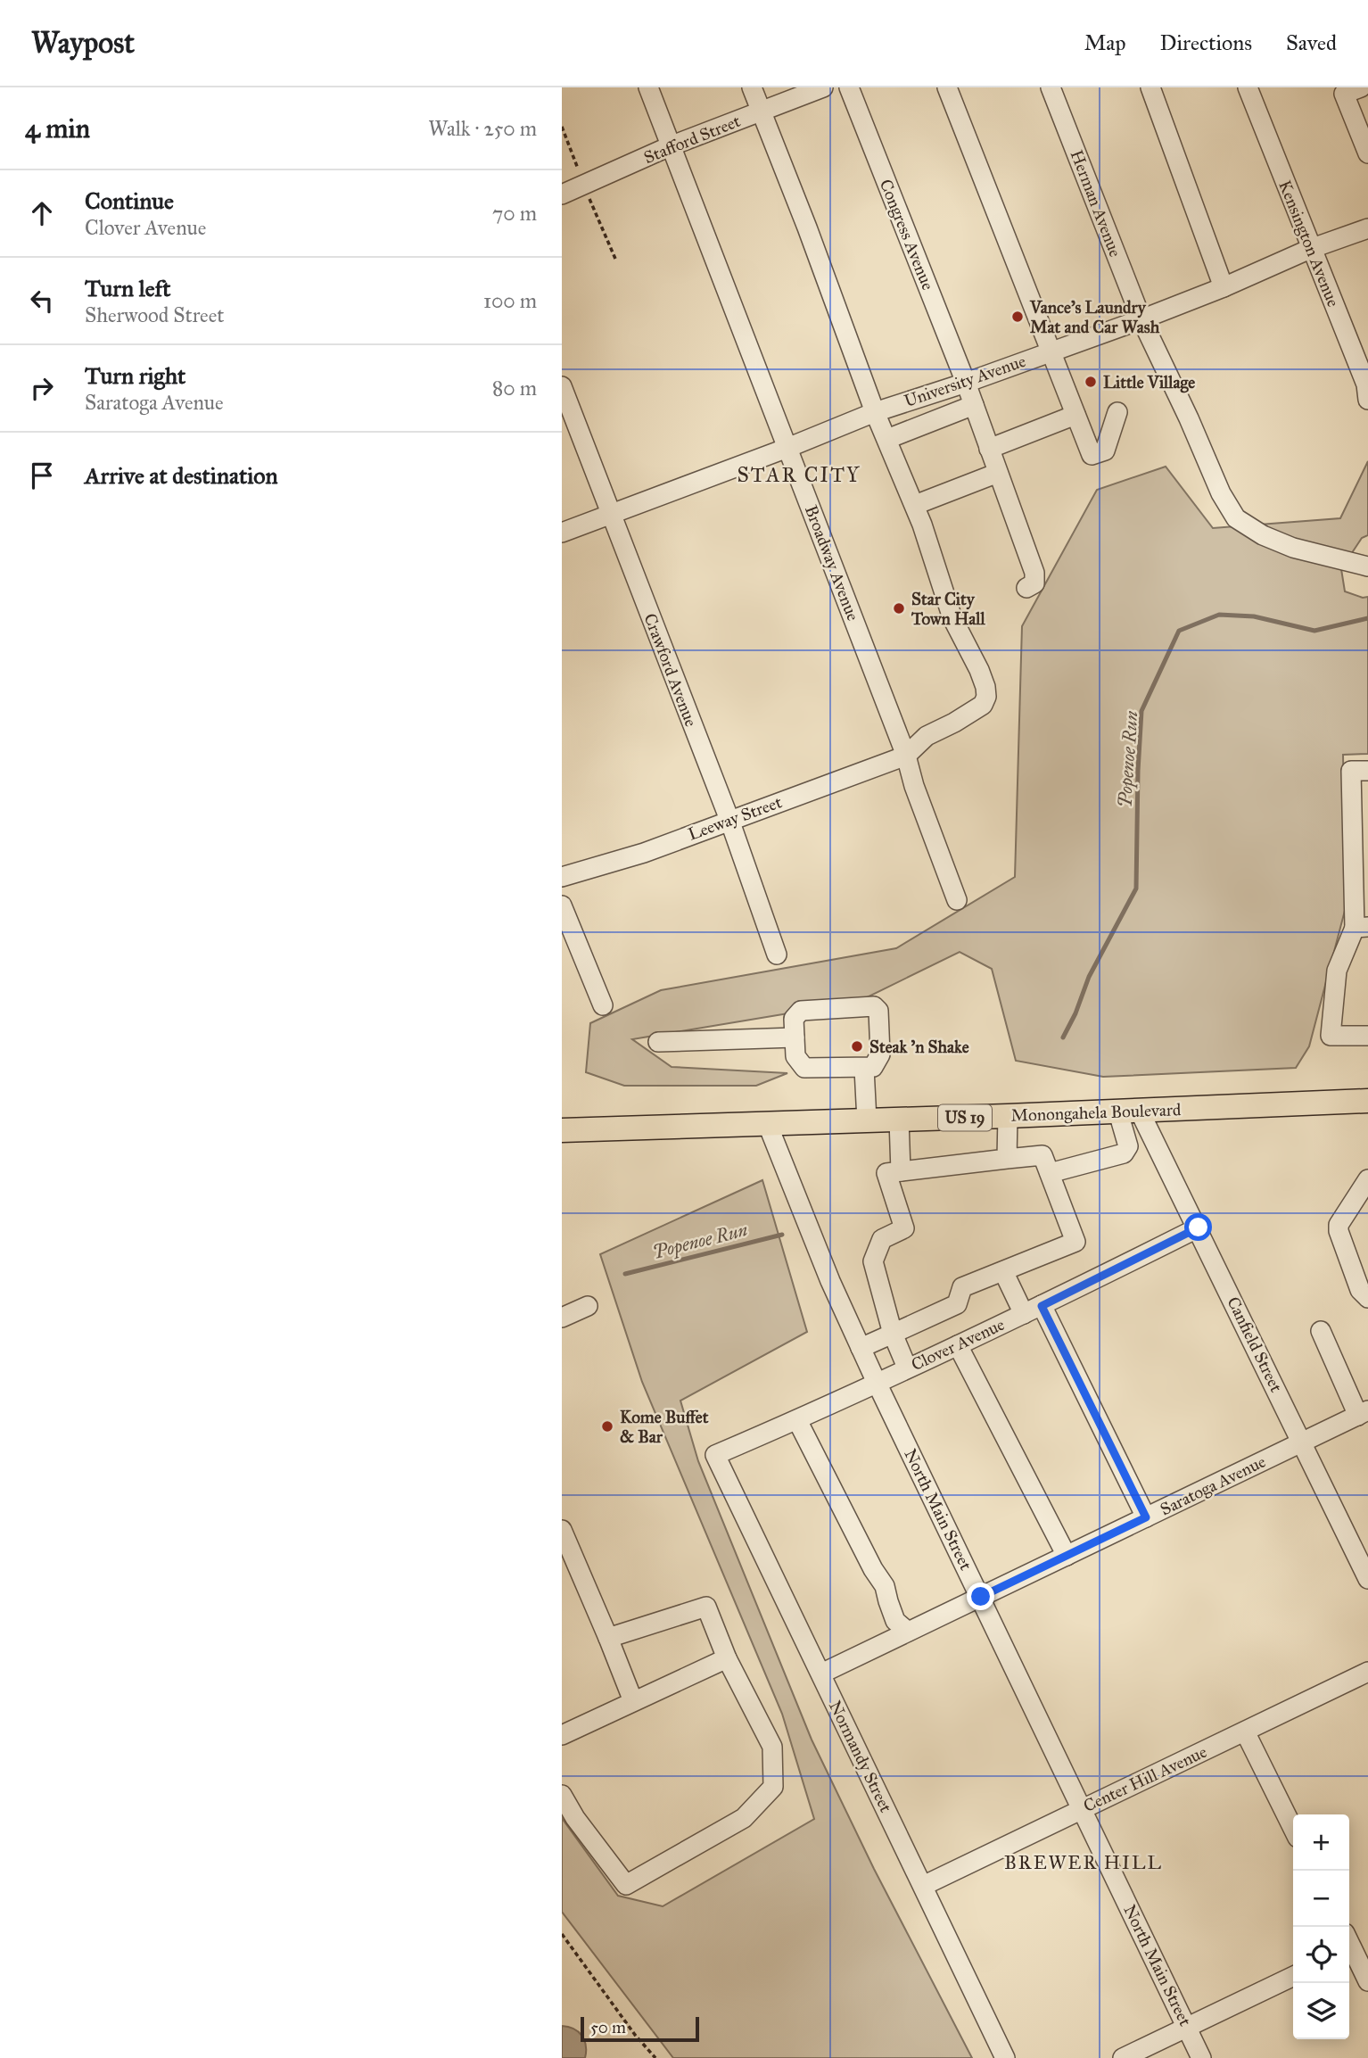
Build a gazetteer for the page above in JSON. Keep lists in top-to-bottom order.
{
  "streets": {
    "main road": ["Monongahela Boulevard", "US 19"],
    "street": [
      "Stafford Street",
      "Herman Avenue",
      "Congress Avenue",
      "Kensington Avenue",
      "University Avenue",
      "Broadway Avenue",
      "Crawford Avenue",
      "Leeway Street",
      "Clover Avenue",
      "Canfield Street",
      "Saratoga Avenue",
      "North Main Street",
      "Normandy Street",
      "Center Hill Avenue"
    ]
  },
  "crossings": [
    ["Stafford Street", "Broadway Avenue"],
    ["Herman Avenue", "University Avenue"],
    ["Congress Avenue", "University Avenue"],
    ["Kensington Avenue", "University Avenue"],
    ["University Avenue", "Broadway Avenue"],
    ["University Avenue", "Crawford Avenue"],
    ["Broadway Avenue", "Leeway Street"],
    ["Crawford Avenue", "Leeway Street"],
    ["Monongahela Boulevard", "Canfield Street"],
    ["Monongahela Boulevard", "North Main Street"],
    ["Clover Avenue", "Canfield Street"],
    ["Clover Avenue", "North Main Street"],
    ["Clover Avenue", "Normandy Street"],
    ["Canfield Street", "Saratoga Avenue"],
    ["Saratoga Avenue", "North Main Street"],
    ["Saratoga Avenue", "Normandy Street"],
    ["North Main Street", "Center Hill Avenue"],
    ["Normandy Street", "Center Hill Avenue"]
  ],
  "districts": ["STAR CITY", "BREWER HILL"],
  "water": ["Popenoe Run"],
  "places": [
    "Vance's Laundry Mat and Car Wash",
    "Little Village",
    "Star City Town Hall",
    "Steak 'n Shake",
    "Kome Buffet & Bar"
  ],
  "scale_bar": "50 m",
  "page": {
    "header": "Waypost",
    "nav": ["Map", "Directions", "Saved"],
    "heading": ["4 min", "Walk · 250 m"],
    "list": [
      ["Continue", "Clover Avenue", "70 m"],
      ["Turn left", "Sherwood Street", "100 m"],
      ["Turn right", "Saratoga Avenue", "80 m"],
      "Arrive at destination"
    ],
    "map_buttons": ["+", "−"],
    "scale": "50 m"
  }
}
